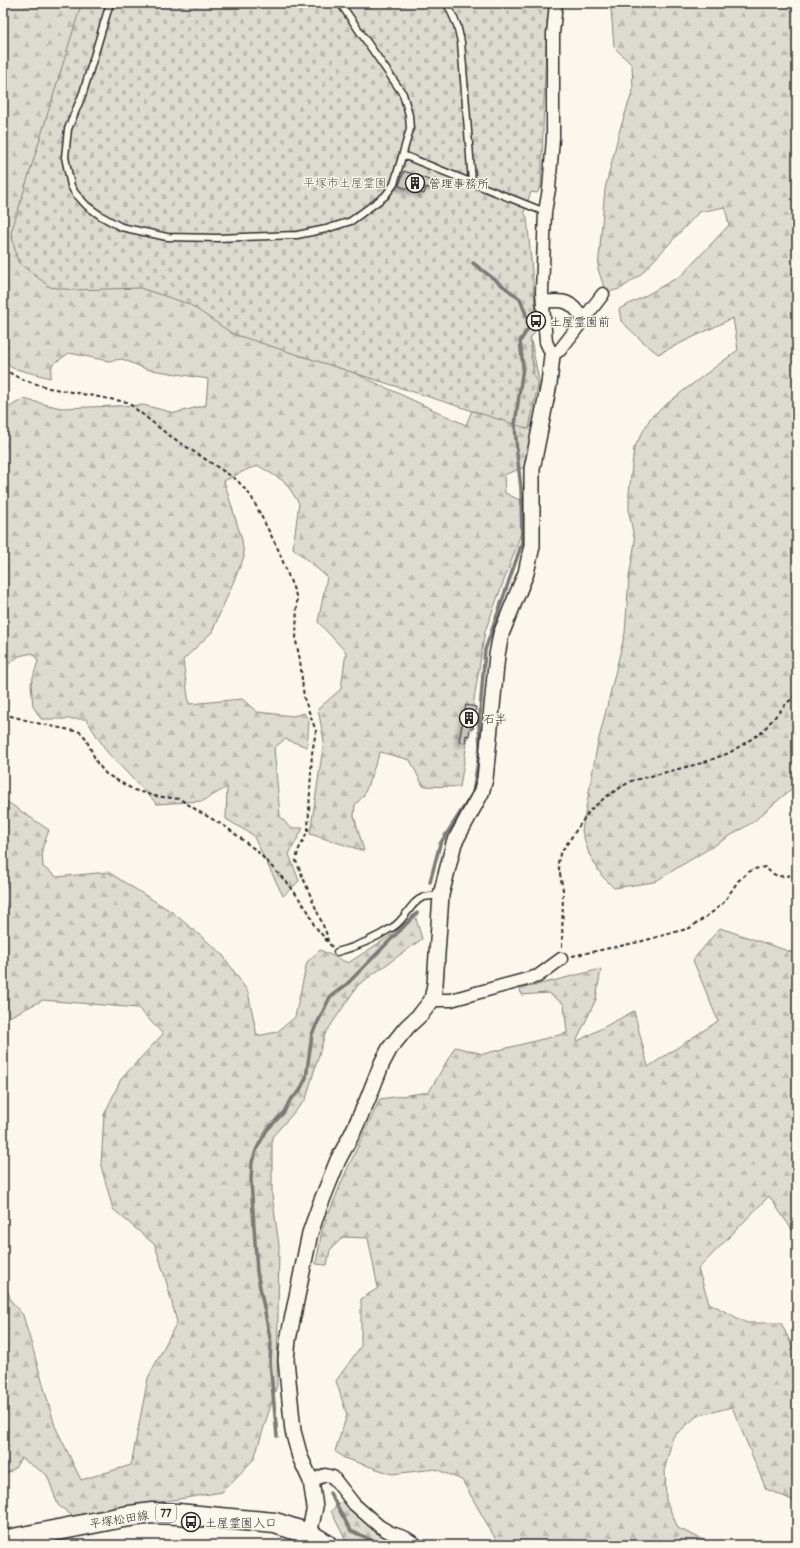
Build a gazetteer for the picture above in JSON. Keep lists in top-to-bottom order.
{
  "streets": {
    "main road": ["77", "平塚松田線"]
  },
  "parks": ["平塚市土屋霊園"],
  "places": {
    "building": ["管理事務所", "石半"],
    "bus stop": ["土屋霊園前", "土屋霊園入口"]
  }
}
